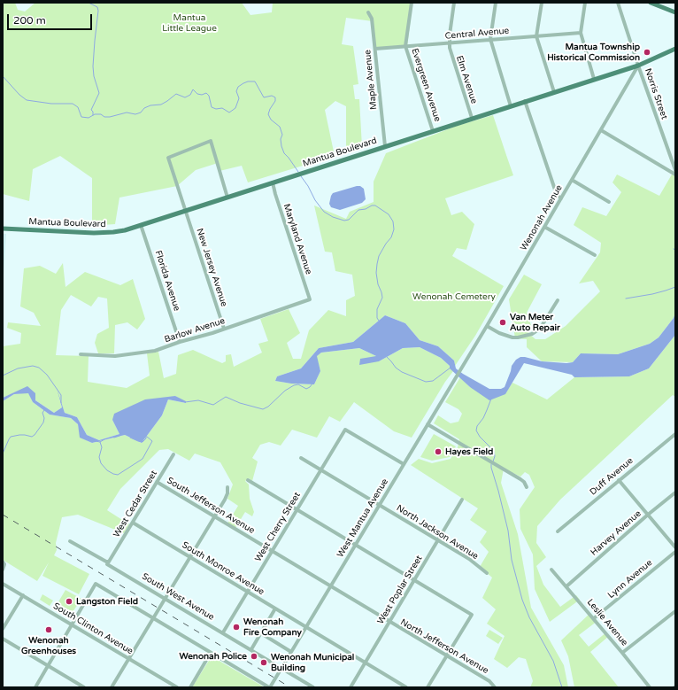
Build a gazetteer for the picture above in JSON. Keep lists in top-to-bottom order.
{
  "streets": {
    "main road": ["Mantua Boulevard"],
    "street": [
      "Central Avenue",
      "Maple Avenue",
      "Elm Avenue",
      "Evergreen Avenue",
      "Norris Street",
      "Wenonah Avenue",
      "Maryland Avenue",
      "New Jersey Avenue",
      "Florida Avenue",
      "Barlow Avenue",
      "Duff Avenue",
      "West Cedar Street",
      "South Jefferson Avenue",
      "West Mantua Avenue",
      "West Cherry Street",
      "North Jackson Avenue",
      "Harvey Avenue",
      "South Monroe Avenue",
      "Lynn Avenue",
      "West Poplar Street",
      "South West Avenue",
      "Leslie Avenue",
      "South Clinton Avenue",
      "North Jefferson Avenue"
    ]
  },
  "crossings": [
    ["Central Avenue", "Maple Avenue"],
    ["Central Avenue", "Elm Avenue"],
    ["Central Avenue", "Evergreen Avenue"],
    ["Maple Avenue", "Mantua Boulevard"],
    ["Elm Avenue", "Mantua Boulevard"],
    ["Evergreen Avenue", "Mantua Boulevard"],
    ["Norris Street", "Mantua Boulevard"],
    ["Norris Street", "Wenonah Avenue"],
    ["Mantua Boulevard", "Wenonah Avenue"],
    ["Mantua Boulevard", "Maryland Avenue"],
    ["Mantua Boulevard", "New Jersey Avenue"],
    ["Mantua Boulevard", "Florida Avenue"],
    ["Wenonah Avenue", "West Mantua Avenue"],
    ["Maryland Avenue", "Barlow Avenue"],
    ["New Jersey Avenue", "Barlow Avenue"],
    ["Florida Avenue", "Barlow Avenue"],
    ["West Cedar Street", "South Jefferson Avenue"],
    ["West Cedar Street", "South Monroe Avenue"],
    ["West Cedar Street", "South West Avenue"],
    ["South Jefferson Avenue", "West Mantua Avenue"],
    ["South Jefferson Avenue", "West Cherry Street"],
    ["South Jefferson Avenue", "North Jefferson Avenue"],
    ["West Mantua Avenue", "West Cherry Street"],
    ["West Mantua Avenue", "North Jackson Avenue"],
    ["West Mantua Avenue", "South Monroe Avenue"],
    ["West Mantua Avenue", "South West Avenue"],
    ["West Mantua Avenue", "North Jefferson Avenue"],
    ["West Cherry Street", "North Jackson Avenue"],
    ["West Cherry Street", "South Monroe Avenue"],
    ["West Cherry Street", "South West Avenue"],
    ["North Jackson Avenue", "West Poplar Street"],
    ["Harvey Avenue", "Leslie Avenue"],
    ["South Monroe Avenue", "West Poplar Street"],
    ["Lynn Avenue", "Leslie Avenue"],
    ["West Poplar Street", "North Jefferson Avenue"]
  ],
  "parks": ["Mantua Little League", "Wenonah Cemetery"],
  "places": [
    "Mantua Township Historical Commission",
    "Van Meter Auto Repair",
    "Hayes Field",
    "Langston Field",
    "Wenonah Fire Company",
    "Wenonah Greenhouses",
    "Wenonah Police",
    "Wenonah Municipal Building"
  ],
  "scale_bar": "200 m"
}
